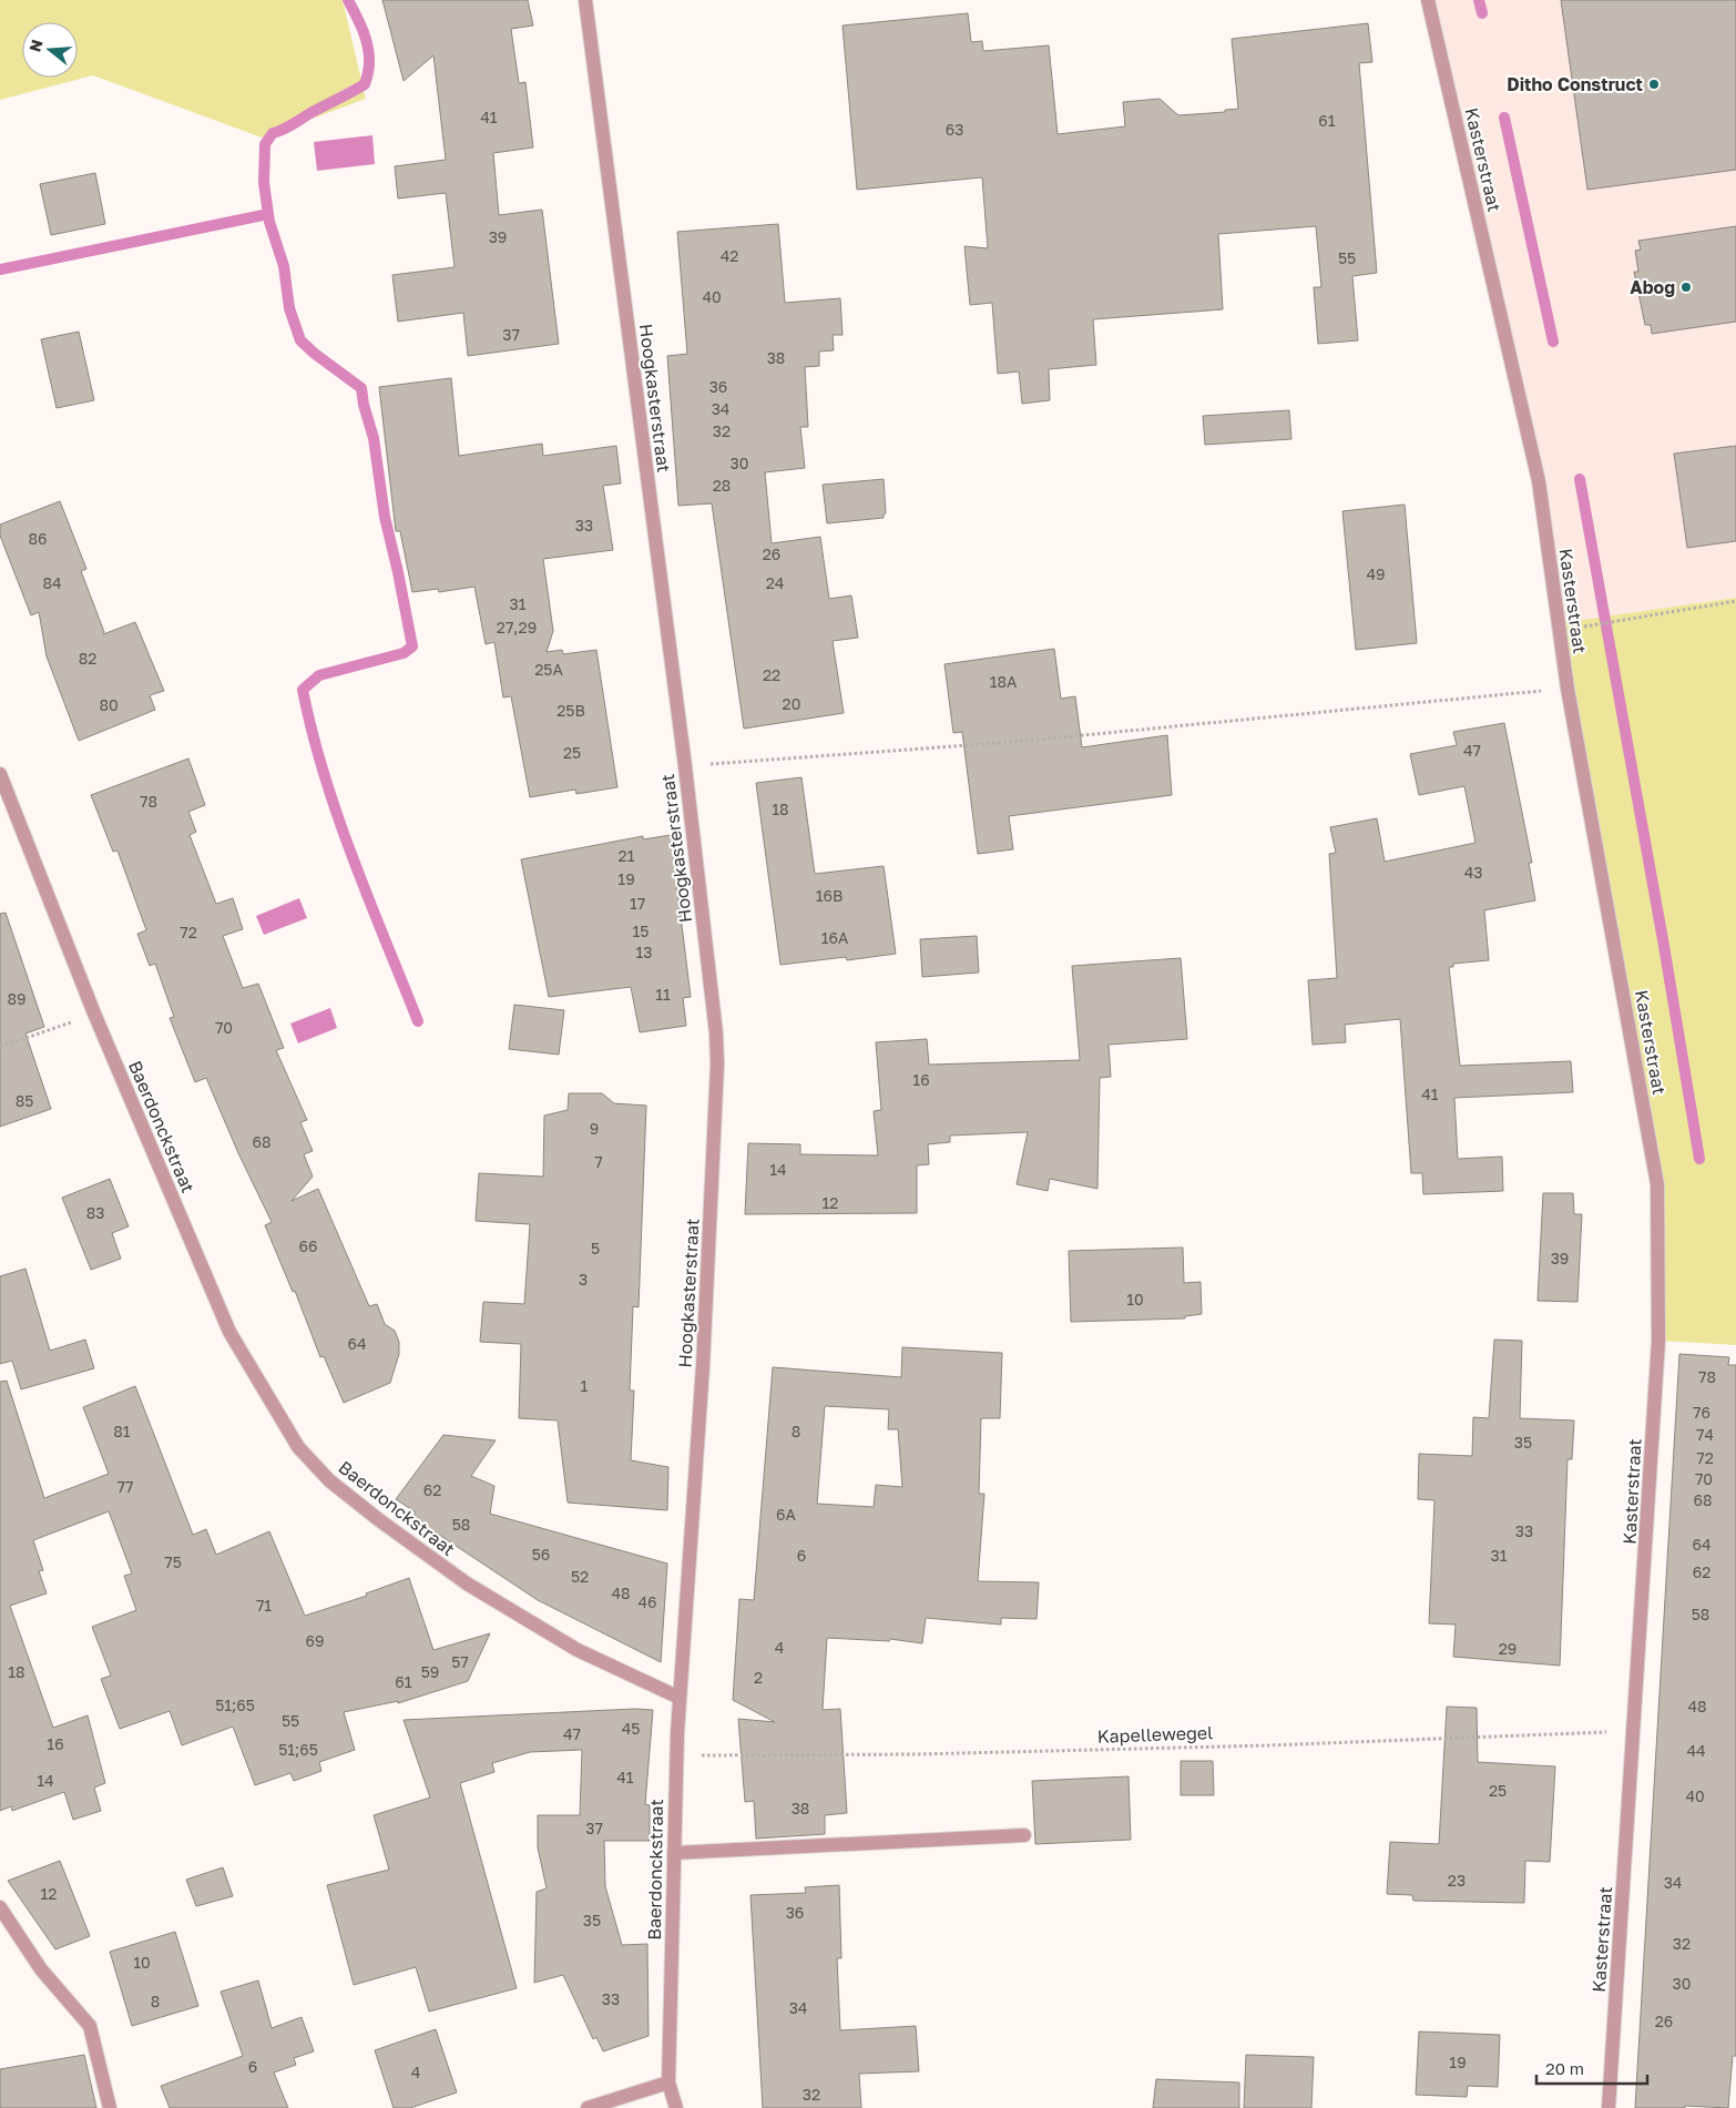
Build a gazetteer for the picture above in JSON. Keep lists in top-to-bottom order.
{
  "streets": {
    "street": ["Kasterstraat", "Hoogkasterstraat", "Baerdonckstraat"],
    "path": ["Kapellewegel"]
  },
  "crossings": [
    ["Kasterstraat", "Kapellewegel"],
    ["Hoogkasterstraat", "Baerdonckstraat"],
    ["Baerdonckstraat", "Kapellewegel"]
  ],
  "places": ["Ditho Construct", "Abog"],
  "house_numbers": [
    "41",
    "61",
    "63",
    "39",
    "42",
    "55",
    "40",
    "37",
    "38",
    "36",
    "34",
    "32",
    "30",
    "28",
    "33",
    "86",
    "26",
    "49",
    "84",
    "24",
    "31",
    "27,29",
    "82",
    "25A",
    "22",
    "18A",
    "20",
    "80",
    "25B",
    "47",
    "25",
    "78",
    "18",
    "21",
    "43",
    "19",
    "16B",
    "17",
    "15",
    "72",
    "16A",
    "13",
    "11",
    "89",
    "70",
    "16",
    "41",
    "85",
    "9",
    "68",
    "7",
    "14",
    "12",
    "83",
    "66",
    "5",
    "39",
    "3",
    "10",
    "64",
    "78",
    "1",
    "76",
    "81",
    "8",
    "74",
    "35",
    "72",
    "70",
    "77",
    "62",
    "68",
    "6A",
    "58",
    "33",
    "64",
    "56",
    "6",
    "31",
    "75",
    "62",
    "52",
    "48",
    "46",
    "71",
    "58",
    "69",
    "4",
    "29",
    "57",
    "18",
    "59",
    "2",
    "61",
    "51;65",
    "48",
    "55",
    "45",
    "47",
    "16",
    "51;65",
    "44",
    "41",
    "14",
    "25",
    "40",
    "38",
    "37",
    "23",
    "34",
    "12",
    "36",
    "35",
    "32",
    "10",
    "30",
    "33",
    "8",
    "34",
    "26",
    "19",
    "6",
    "4",
    "32"
  ],
  "scale_bar": "20 m",
  "north": "left"
}
